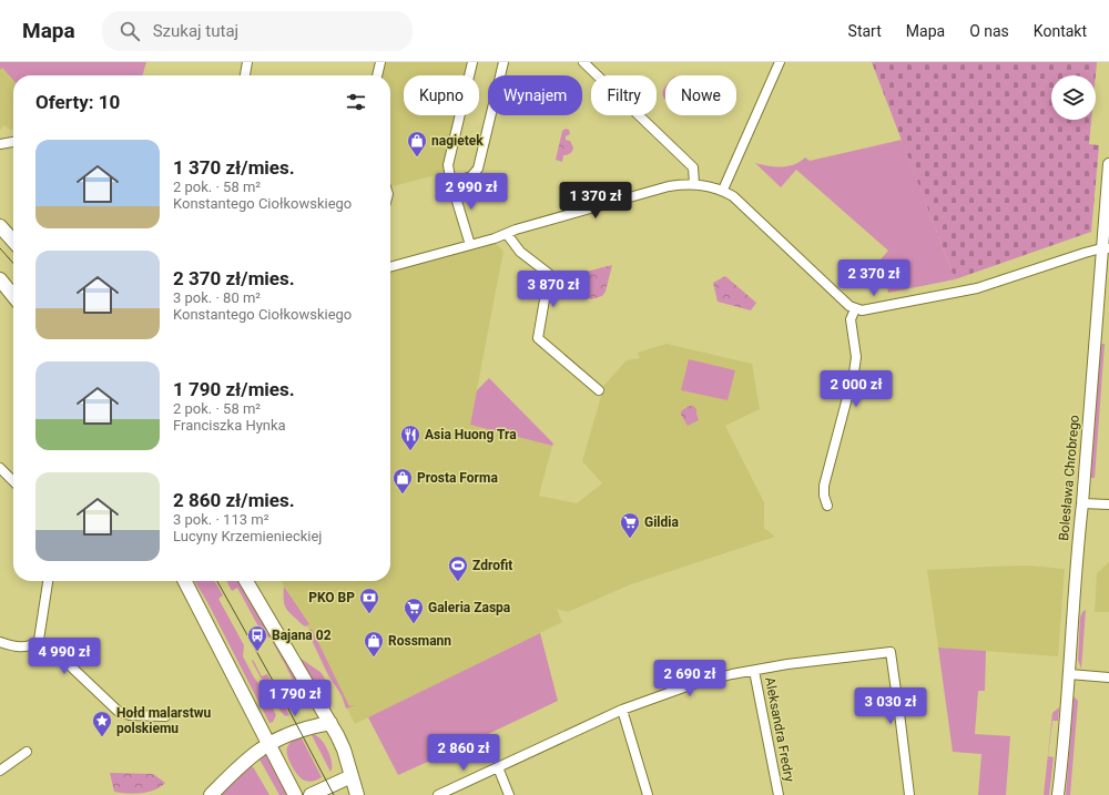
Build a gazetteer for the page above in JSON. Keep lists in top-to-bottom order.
{
  "streets": {
    "street": ["Bolesława Chrobrego", "Aleksandra Fredry"]
  },
  "places": {
    "shop": ["nagietek", "Prosta Forma", "Rossmann"],
    "restaurant": ["Asia Huong Tra"],
    "supermarket": ["Gildia", "Galeria Zaspa"],
    "sports": ["Zdrofit"],
    "bank": ["PKO BP"],
    "bus stop": ["Bajana 02"],
    "place": ["Hołd malarstwu polskiemu"]
  },
  "page": {
    "header": "Mapa",
    "search": "Szukaj tutaj",
    "nav": [
      "Start",
      "Mapa",
      "O nas",
      "Kontakt"
    ],
    "chip": [
      "Kupno",
      "Wynajem",
      "Filtry",
      "Nowe"
    ],
    "heading": "Oferty: 10",
    "list": [
      {
        "name": "1 370 zł/mies.",
        "note": "2 pok. · 58 m² · Konstantego Ciołkowskiego"
      },
      {
        "name": "2 370 zł/mies.",
        "note": "3 pok. · 80 m² · Konstantego Ciołkowskiego"
      },
      {
        "name": "1 790 zł/mies.",
        "note": "2 pok. · 58 m² · Franciszka Hynka"
      },
      {
        "name": "2 860 zł/mies.",
        "note": "3 pok. · 113 m² · Lucyny Krzemienieckiej"
      }
    ],
    "price": [
      "2 990 zł",
      "1 370 zł",
      "2 370 zł",
      "3 870 zł",
      "2 000 zł",
      "4 990 zł",
      "2 690 zł",
      "1 790 zł",
      "3 030 zł",
      "2 860 zł"
    ]
  }
}
